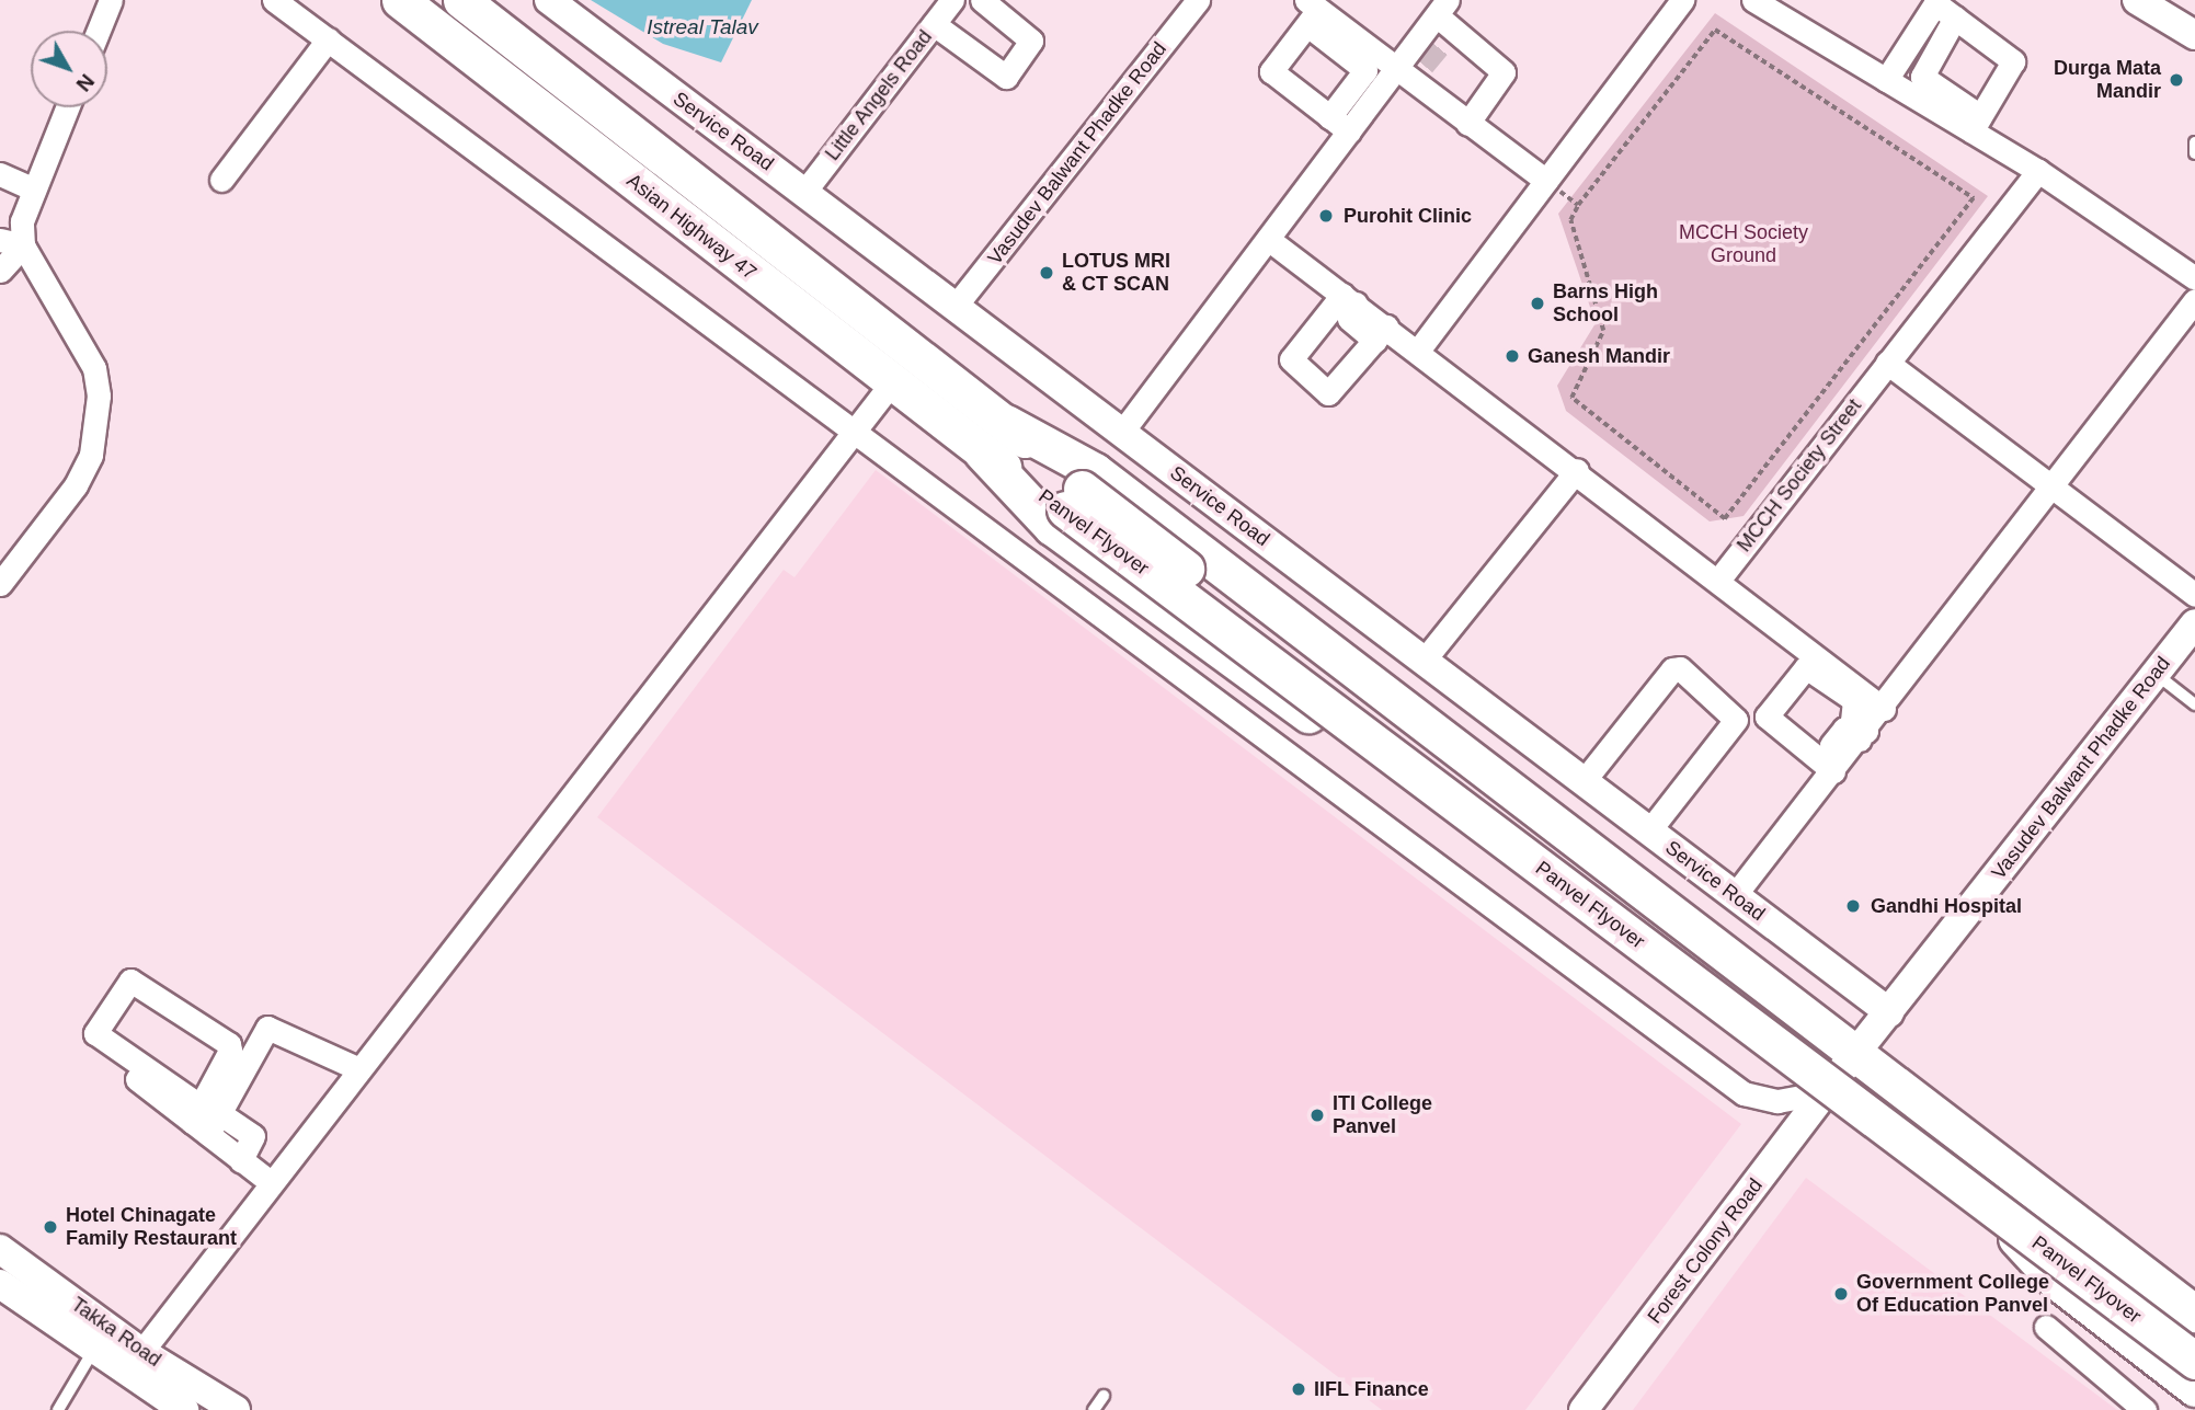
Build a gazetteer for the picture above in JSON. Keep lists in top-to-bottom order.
{
  "streets": {
    "highway": ["Asian Highway 47", "Panvel Flyover"],
    "street": [
      "Little Angels Road",
      "Service Road",
      "Vasudev Balwant Phadke Road",
      "MCCH Society Street",
      "Forest Colony Road",
      "Takka Road"
    ]
  },
  "crossings": [
    ["Little Angels Road", "Service Road"],
    ["Service Road", "Vasudev Balwant Phadke Road"],
    ["Vasudev Balwant Phadke Road", "Forest Colony Road"],
    ["Asian Highway 47", "Panvel Flyover"]
  ],
  "water": ["Istreal Talav"],
  "parks": ["MCCH Society Ground"],
  "places": [
    "Durga Mata Mandir",
    "Purohit Clinic",
    "LOTUS MRI & CT SCAN",
    "Barns High School",
    "Ganesh Mandir",
    "Gandhi Hospital",
    "ITI College Panvel",
    "Hotel Chinagate Family Restaurant",
    "Government College Of Education Panvel",
    "IIFL Finance"
  ],
  "north": "bottom right"
}
